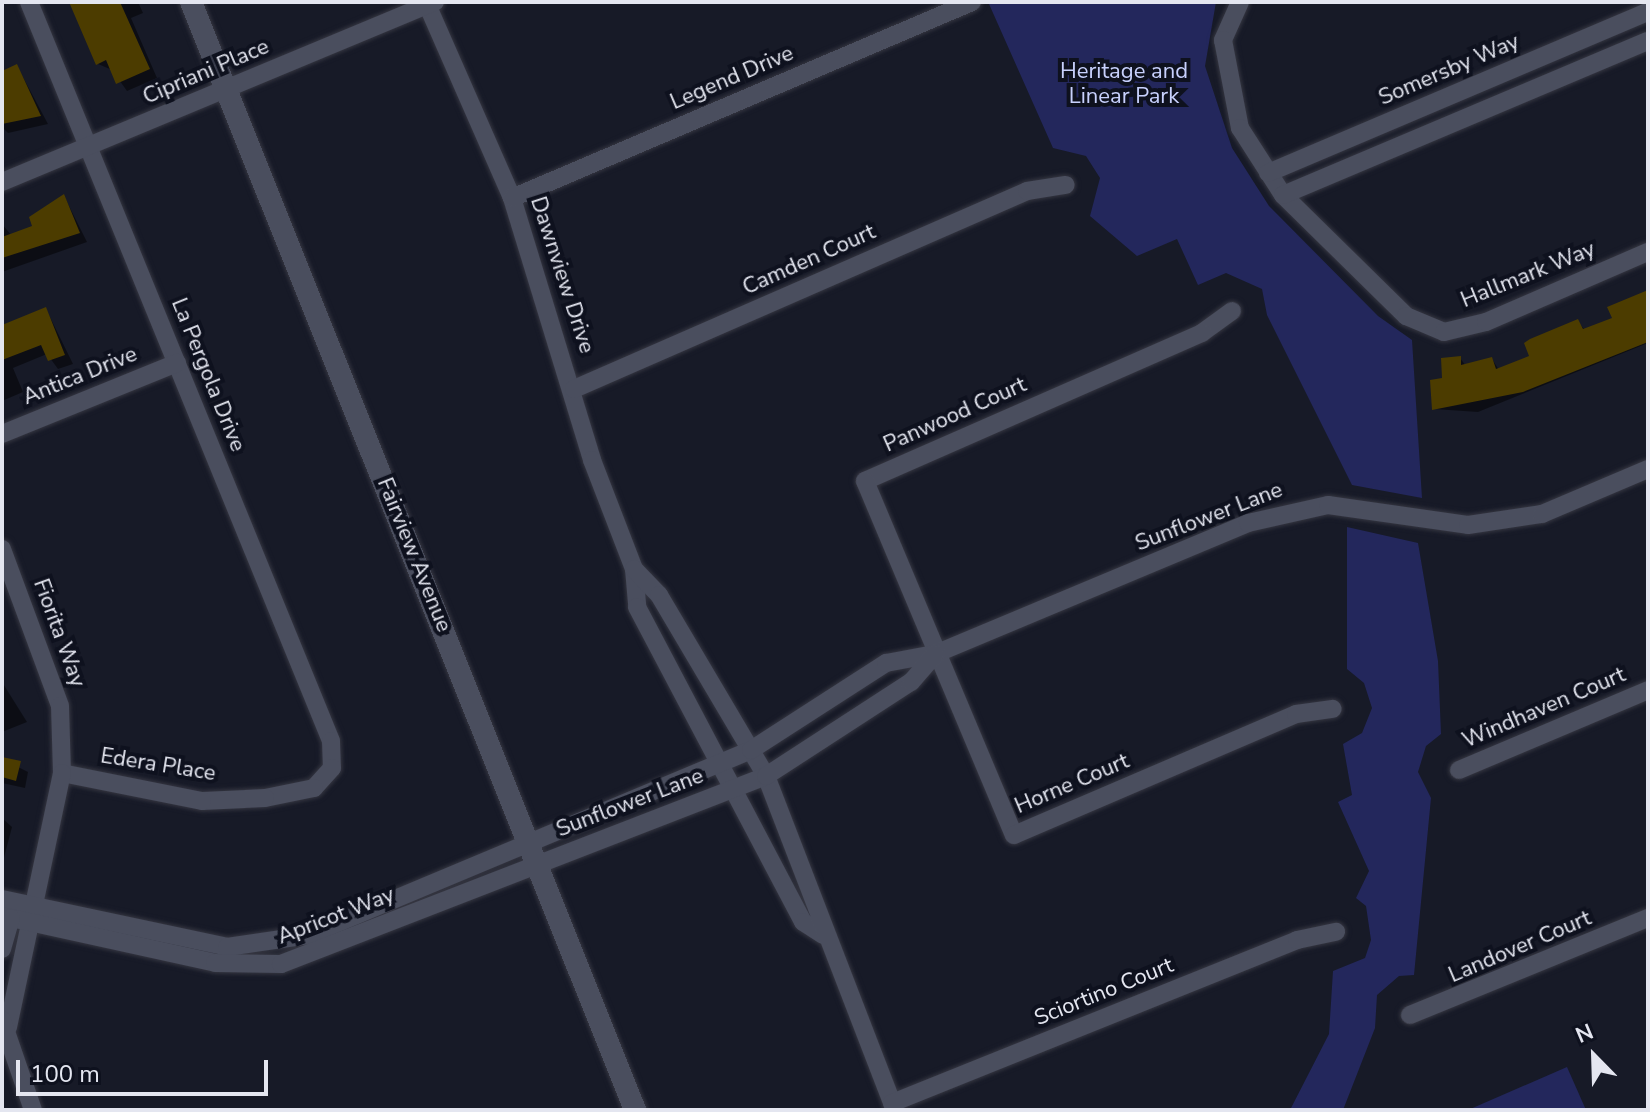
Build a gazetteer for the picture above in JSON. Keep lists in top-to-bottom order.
{
  "streets": {
    "street": [
      "Somersby Way",
      "Cipriani Place",
      "Legend Drive",
      "Camden Court",
      "Dawnview Drive",
      "Hallmark Way",
      "La Pergola Drive",
      "Antica Drive",
      "Panwood Court",
      "Sunflower Lane",
      "Fairview Avenue",
      "Fiorita Way",
      "Windhaven Court",
      "Edera Place",
      "Horne Court",
      "Apricot Way",
      "Landover Court",
      "Sciortino Court"
    ]
  },
  "crossings": [
    ["Somersby Way", "Hallmark Way"],
    ["Cipriani Place", "Dawnview Drive"],
    ["Cipriani Place", "La Pergola Drive"],
    ["Cipriani Place", "Fairview Avenue"],
    ["Legend Drive", "Dawnview Drive"],
    ["Camden Court", "Dawnview Drive"],
    ["Dawnview Drive", "Sunflower Lane"],
    ["Dawnview Drive", "Sciortino Court"],
    ["La Pergola Drive", "Antica Drive"],
    ["La Pergola Drive", "Edera Place"],
    ["Panwood Court", "Sunflower Lane"],
    ["Panwood Court", "Horne Court"],
    ["Sunflower Lane", "Fairview Avenue"],
    ["Sunflower Lane", "Horne Court"],
    ["Sunflower Lane", "Apricot Way"],
    ["Fairview Avenue", "Apricot Way"],
    ["Fiorita Way", "Edera Place"],
    ["Fiorita Way", "Apricot Way"]
  ],
  "parks": ["Heritage and Linear Park"],
  "scale_bar": "100 m",
  "north": "top left"
}
